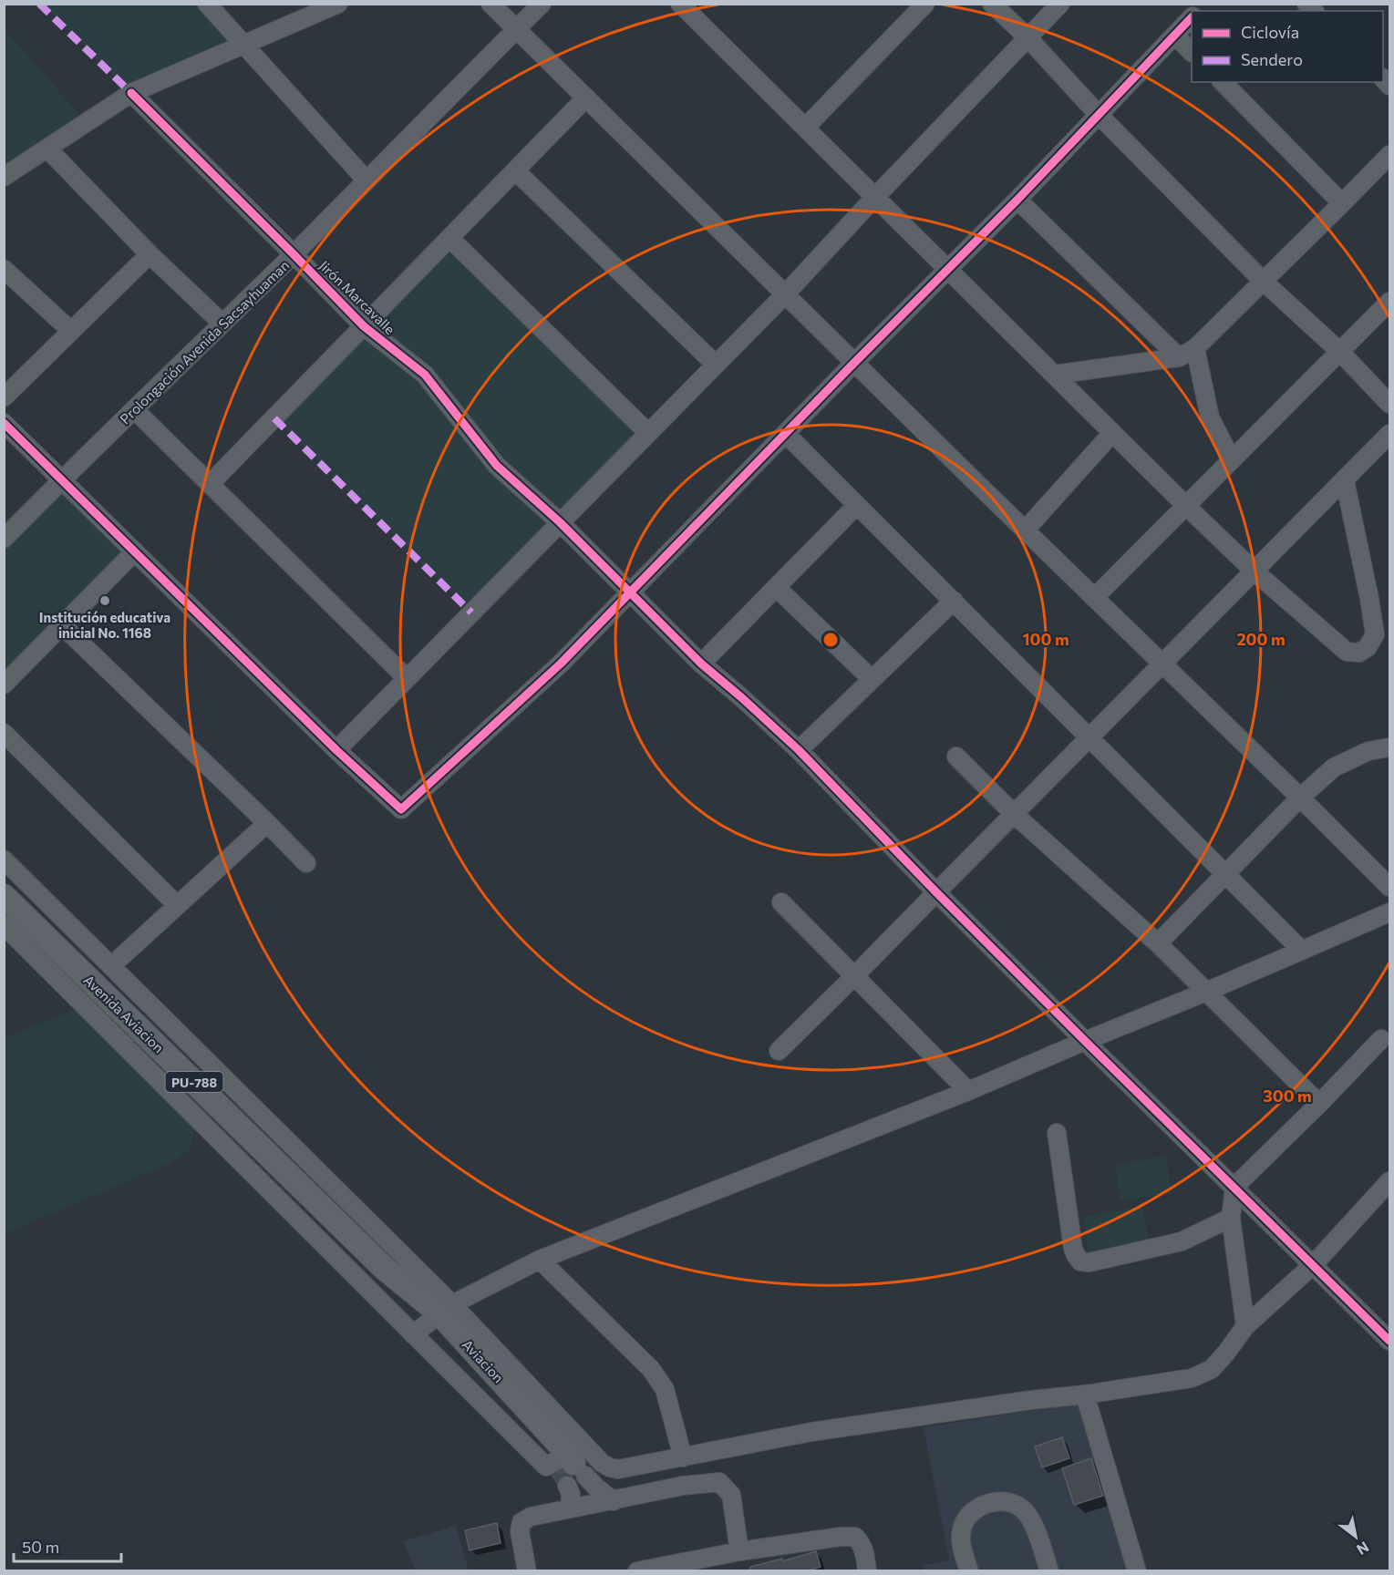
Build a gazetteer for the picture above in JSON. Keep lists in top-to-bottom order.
{
  "streets": {
    "main road": ["Avenida Aviacion", "PU-788", "Aviacion"],
    "street": ["Jirón Marcavalle", "Prolongación Avenida Sacsayhuaman"]
  },
  "crossings": [
    ["Jirón Marcavalle", "Prolongación Avenida Sacsayhuaman"],
    ["Avenida Aviacion", "Aviacion"]
  ],
  "places": ["Institución educativa inicial No. 1168"],
  "legend": ["Ciclovía", "Sendero"],
  "scale_bar": "50 m",
  "north": "bottom right",
  "rings": ["100 m", "200 m", "300 m"]
}
